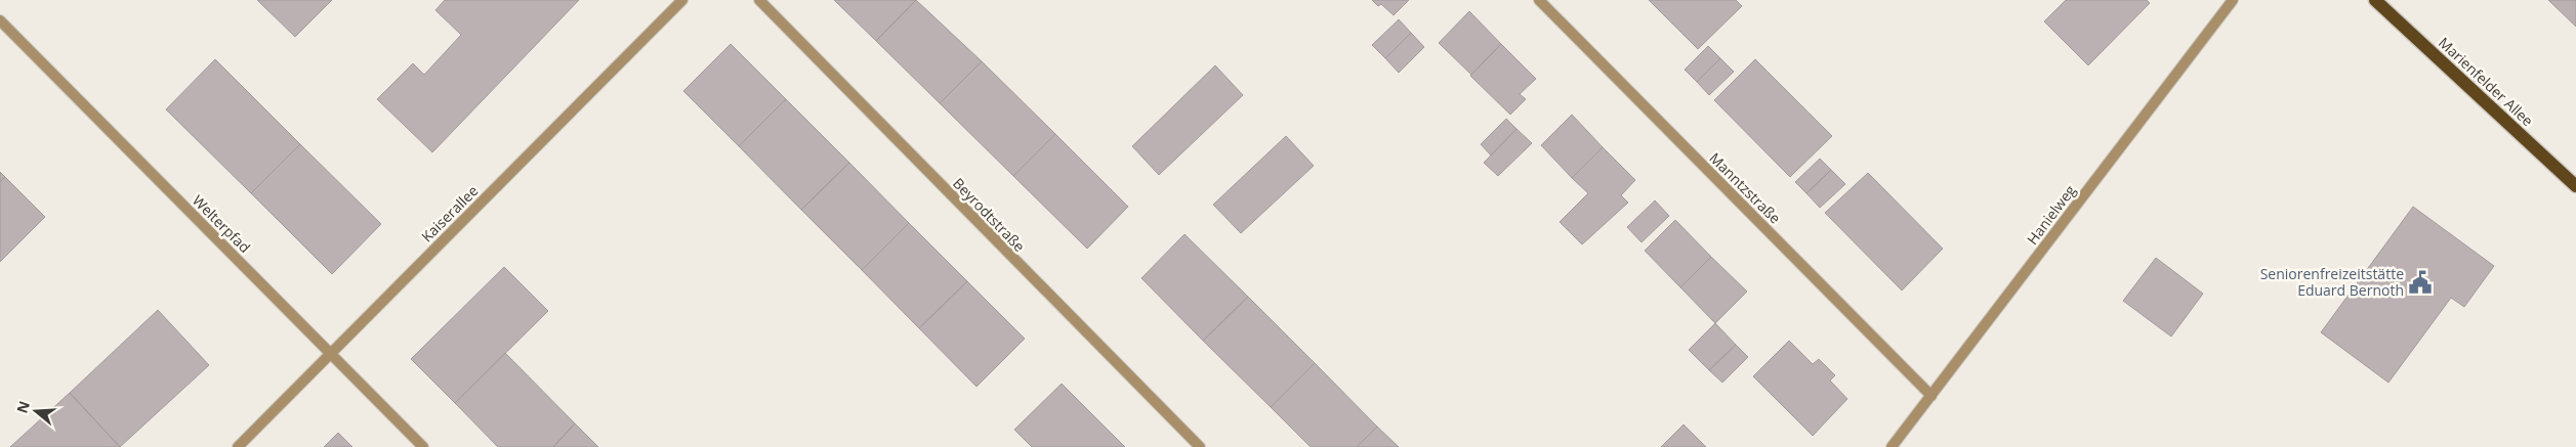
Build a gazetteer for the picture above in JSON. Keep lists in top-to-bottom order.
{
  "streets": {
    "main road": ["Marienfelder Allee"],
    "street": [
      "Manntzstraße",
      "Kaiserallee",
      "Beyrodtstraße",
      "Hanielweg",
      "Welterpfad"
    ]
  },
  "crossings": [
    ["Manntzstraße", "Hanielweg"],
    ["Kaiserallee", "Welterpfad"]
  ],
  "places": {
    "public building": ["Seniorenfreizeitstätte Eduard Bernoth"]
  },
  "north": "left"
}
